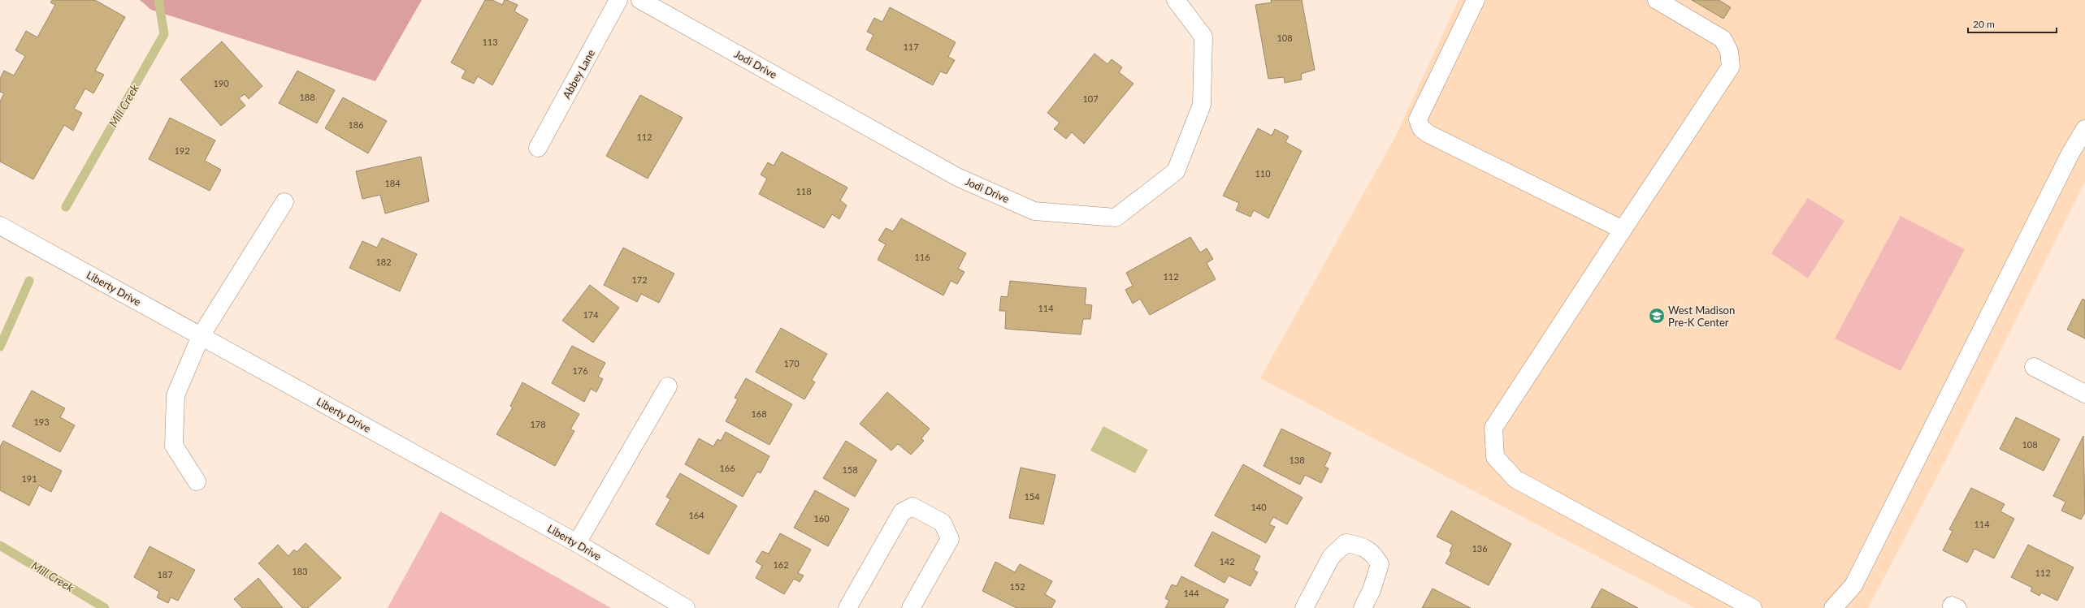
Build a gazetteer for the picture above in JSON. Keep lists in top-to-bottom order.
{
  "streets": {
    "street": ["Jodi Drive", "Abbey Lane", "Liberty Drive"]
  },
  "water": ["Mill Creek"],
  "places": {
    "school or university": ["West Madison Pre-K Center"]
  },
  "house_numbers": [
    "108",
    "113",
    "117",
    "190",
    "188",
    "107",
    "186",
    "112",
    "192",
    "110",
    "184",
    "118",
    "116",
    "182",
    "112",
    "172",
    "114",
    "174",
    "170",
    "176",
    "168",
    "193",
    "178",
    "108",
    "138",
    "166",
    "158",
    "191",
    "154",
    "140",
    "164",
    "160",
    "114",
    "136",
    "142",
    "162",
    "183",
    "112",
    "187",
    "152",
    "144"
  ],
  "scale_bar": "20 m"
}
